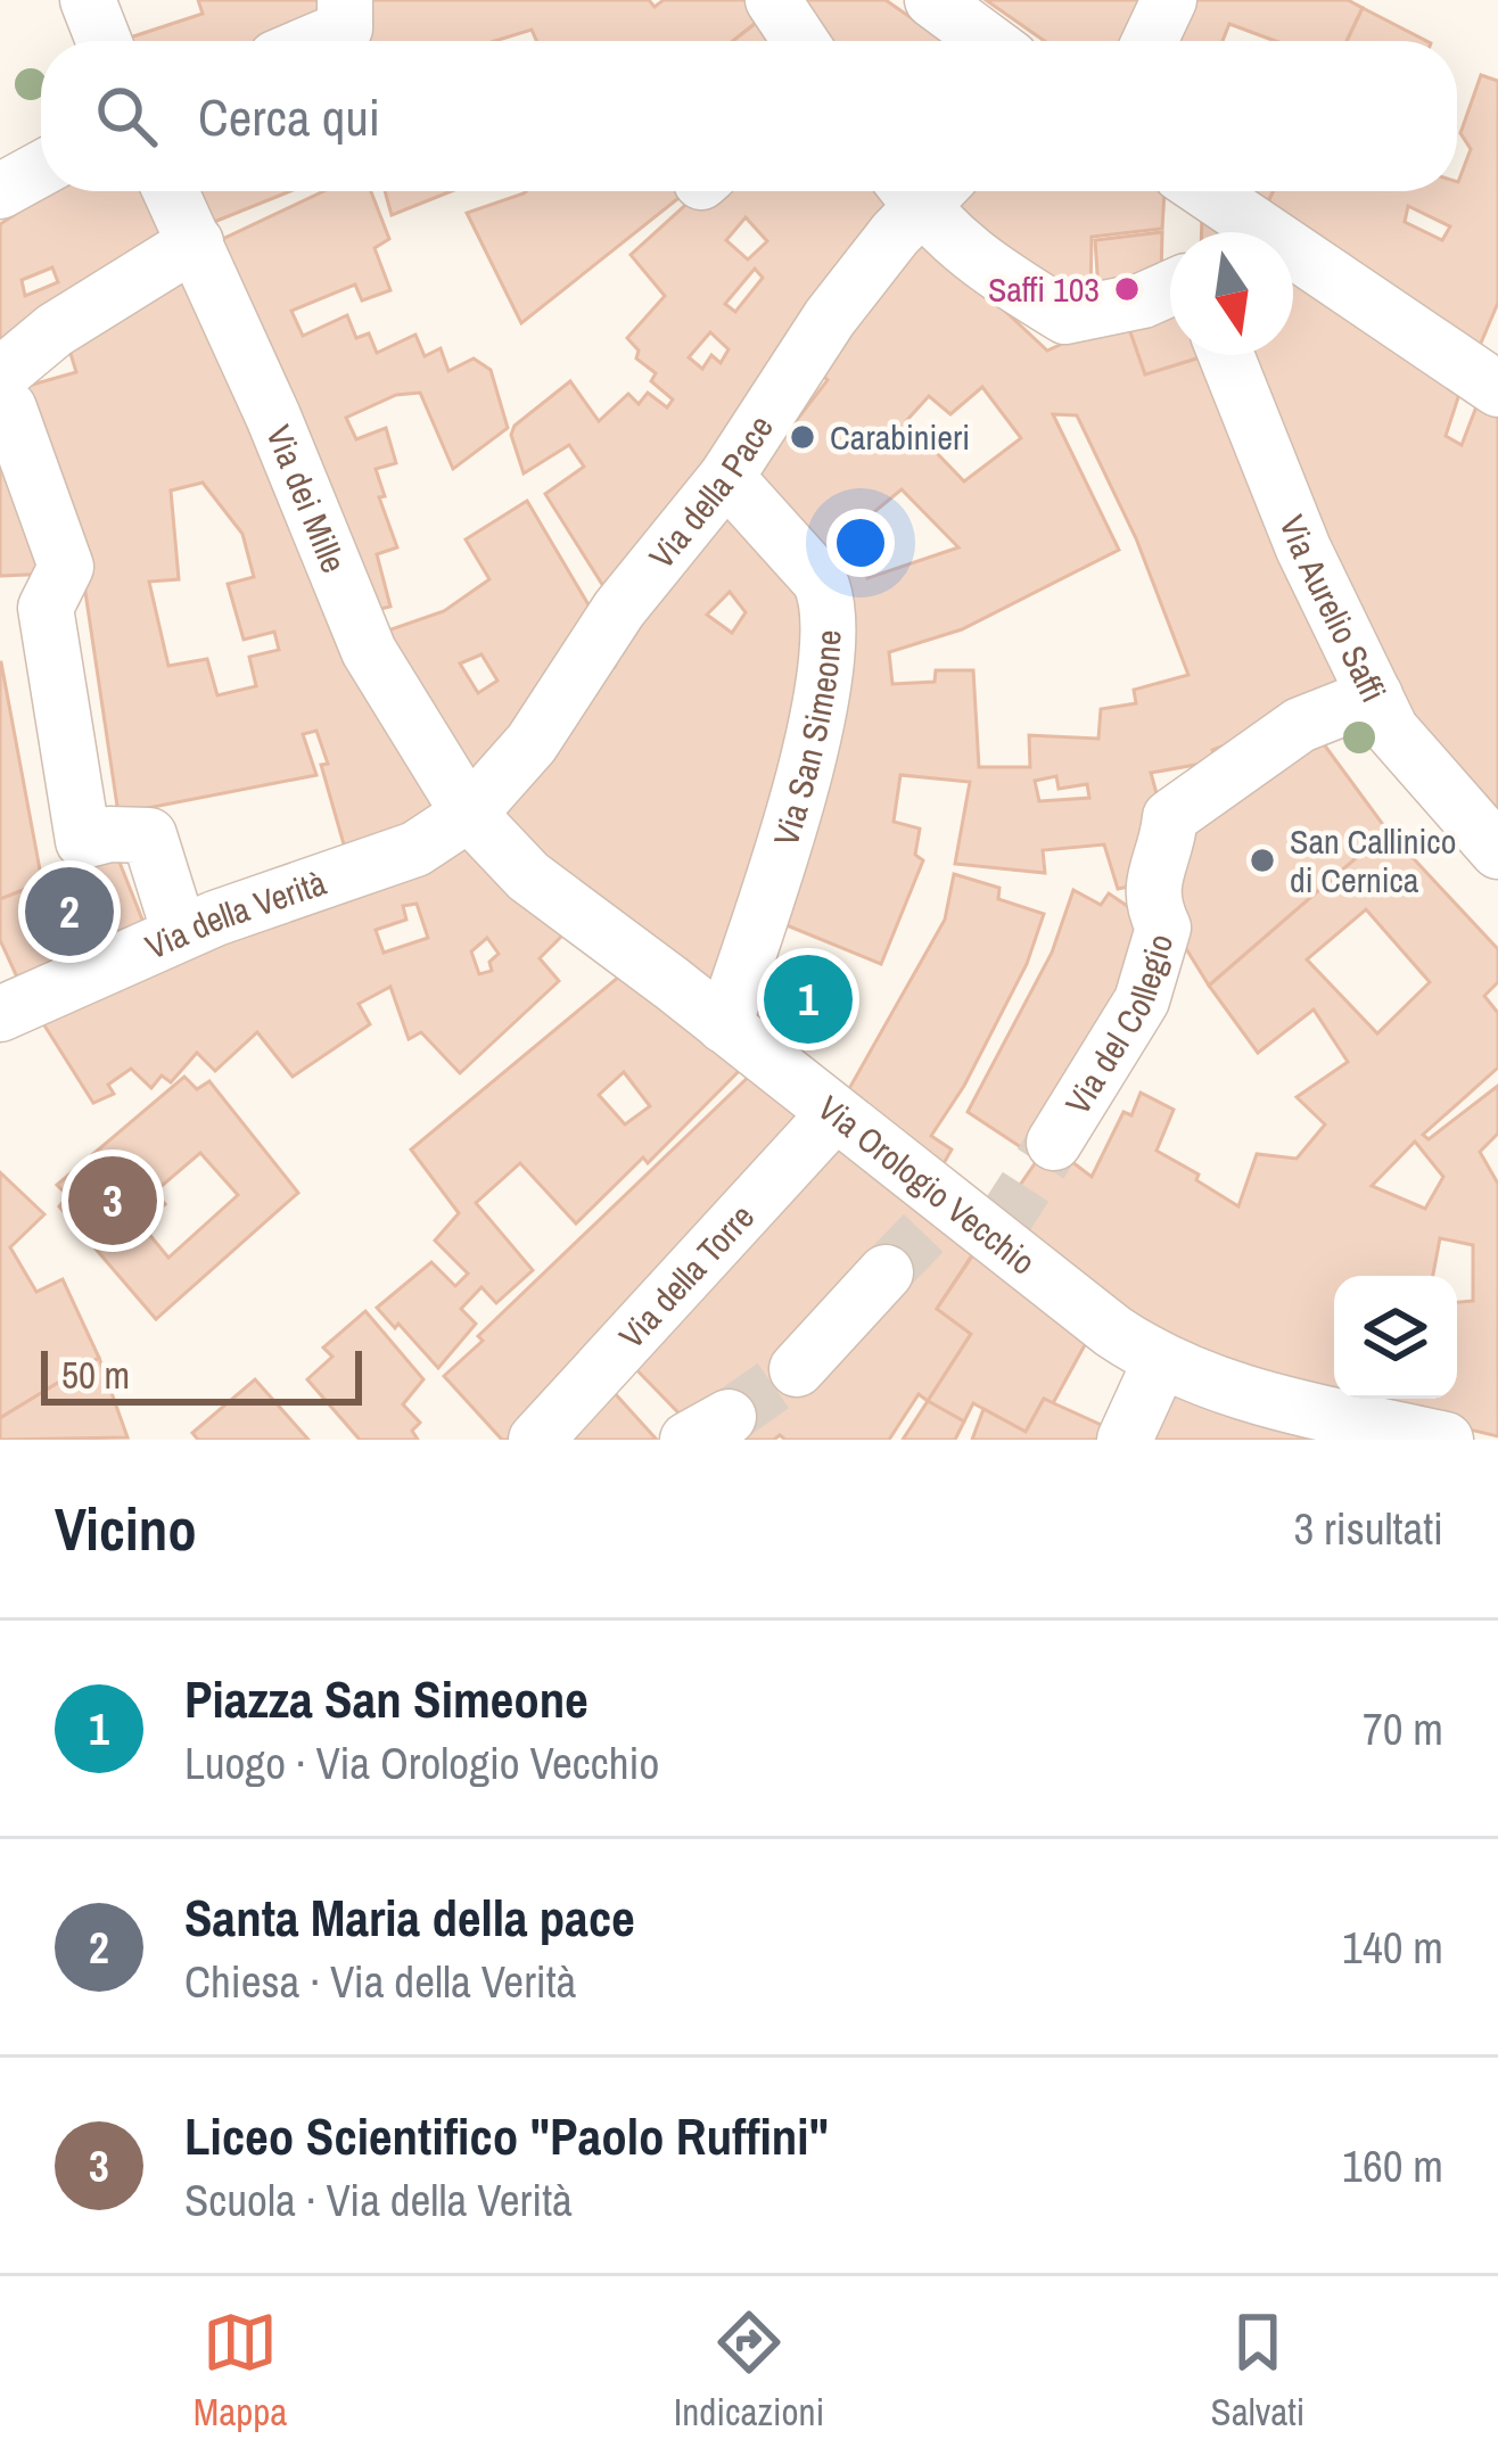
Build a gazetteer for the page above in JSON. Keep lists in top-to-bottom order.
{
  "streets": {
    "street": [
      "Via della Pace",
      "Via dei Mille",
      "Via Aurelio Saffi",
      "Via San Simeone",
      "Via della Verità",
      "Via del Collegio",
      "Via Orologio Vecchio",
      "Via della Torre"
    ]
  },
  "crossings": [
    ["Via della Pace", "Via dei Mille"],
    ["Via della Pace", "Via San Simeone"],
    ["Via della Pace", "Via della Verità"],
    ["Via della Pace", "Via Orologio Vecchio"],
    ["Via dei Mille", "Via della Verità"],
    ["Via dei Mille", "Via Orologio Vecchio"],
    ["Via Aurelio Saffi", "Via del Collegio"],
    ["Via San Simeone", "Via Orologio Vecchio"],
    ["Via della Verità", "Via Orologio Vecchio"],
    ["Via Orologio Vecchio", "Via della Torre"]
  ],
  "places": ["Saffi 103", "Carabinieri", "San Callinico di Cernica"],
  "scale_bar": "50 m",
  "north": "bottom",
  "page": {
    "search": "Cerca qui",
    "pins": ["2", "1", "3"],
    "scale": "50 m",
    "heading": ["Vicino", "3 risultati"],
    "list": [
      {
        "mark": "1",
        "name": "Piazza San Simeone",
        "note": "Luogo · Via Orologio Vecchio",
        "value": "70 m"
      },
      {
        "mark": "2",
        "name": "Santa Maria della pace",
        "note": "Chiesa · Via della Verità",
        "value": "140 m"
      },
      {
        "mark": "3",
        "name": "Liceo Scientifico \"Paolo Ruffini\"",
        "note": "Scuola · Via della Verità",
        "value": "160 m"
      }
    ],
    "nav": ["Mappa", "Indicazioni", "Salvati"]
  }
}
